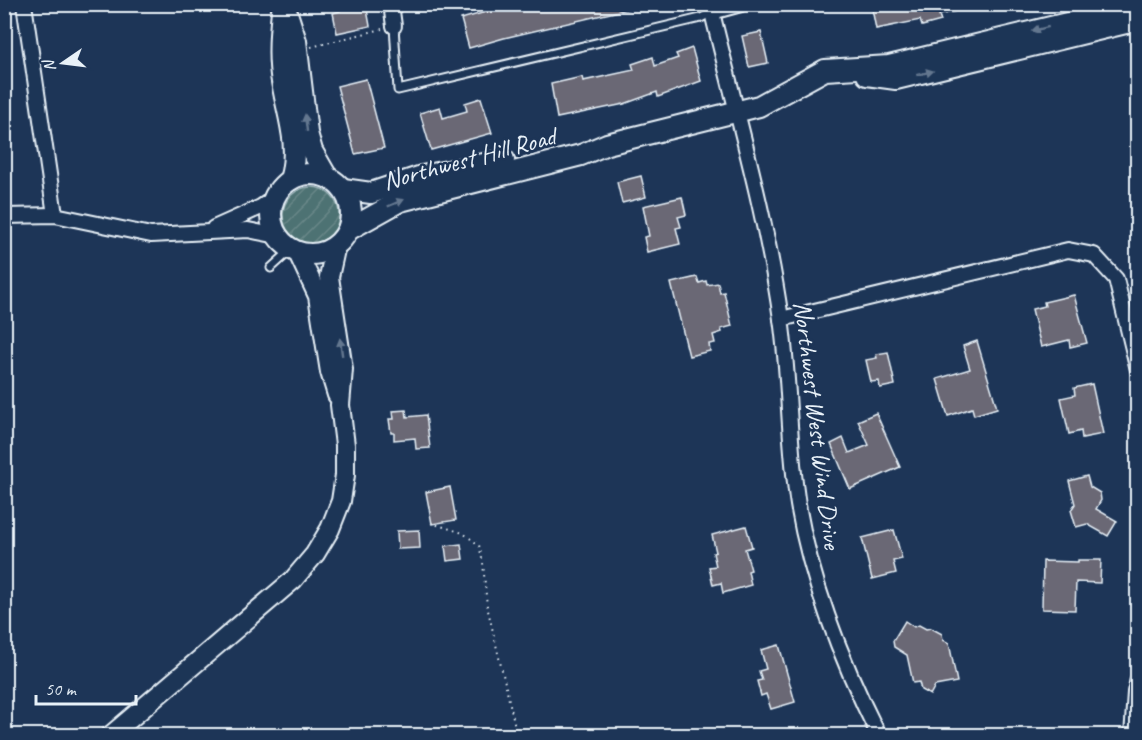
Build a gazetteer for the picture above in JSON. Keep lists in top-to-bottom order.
{
  "streets": {
    "main road": ["Northwest Hill Road"],
    "street": ["Northwest West Wind Drive"]
  },
  "crossings": [
    ["Northwest Hill Road", "Northwest West Wind Drive"]
  ],
  "scale_bar": "50 m",
  "north": "left"
}
